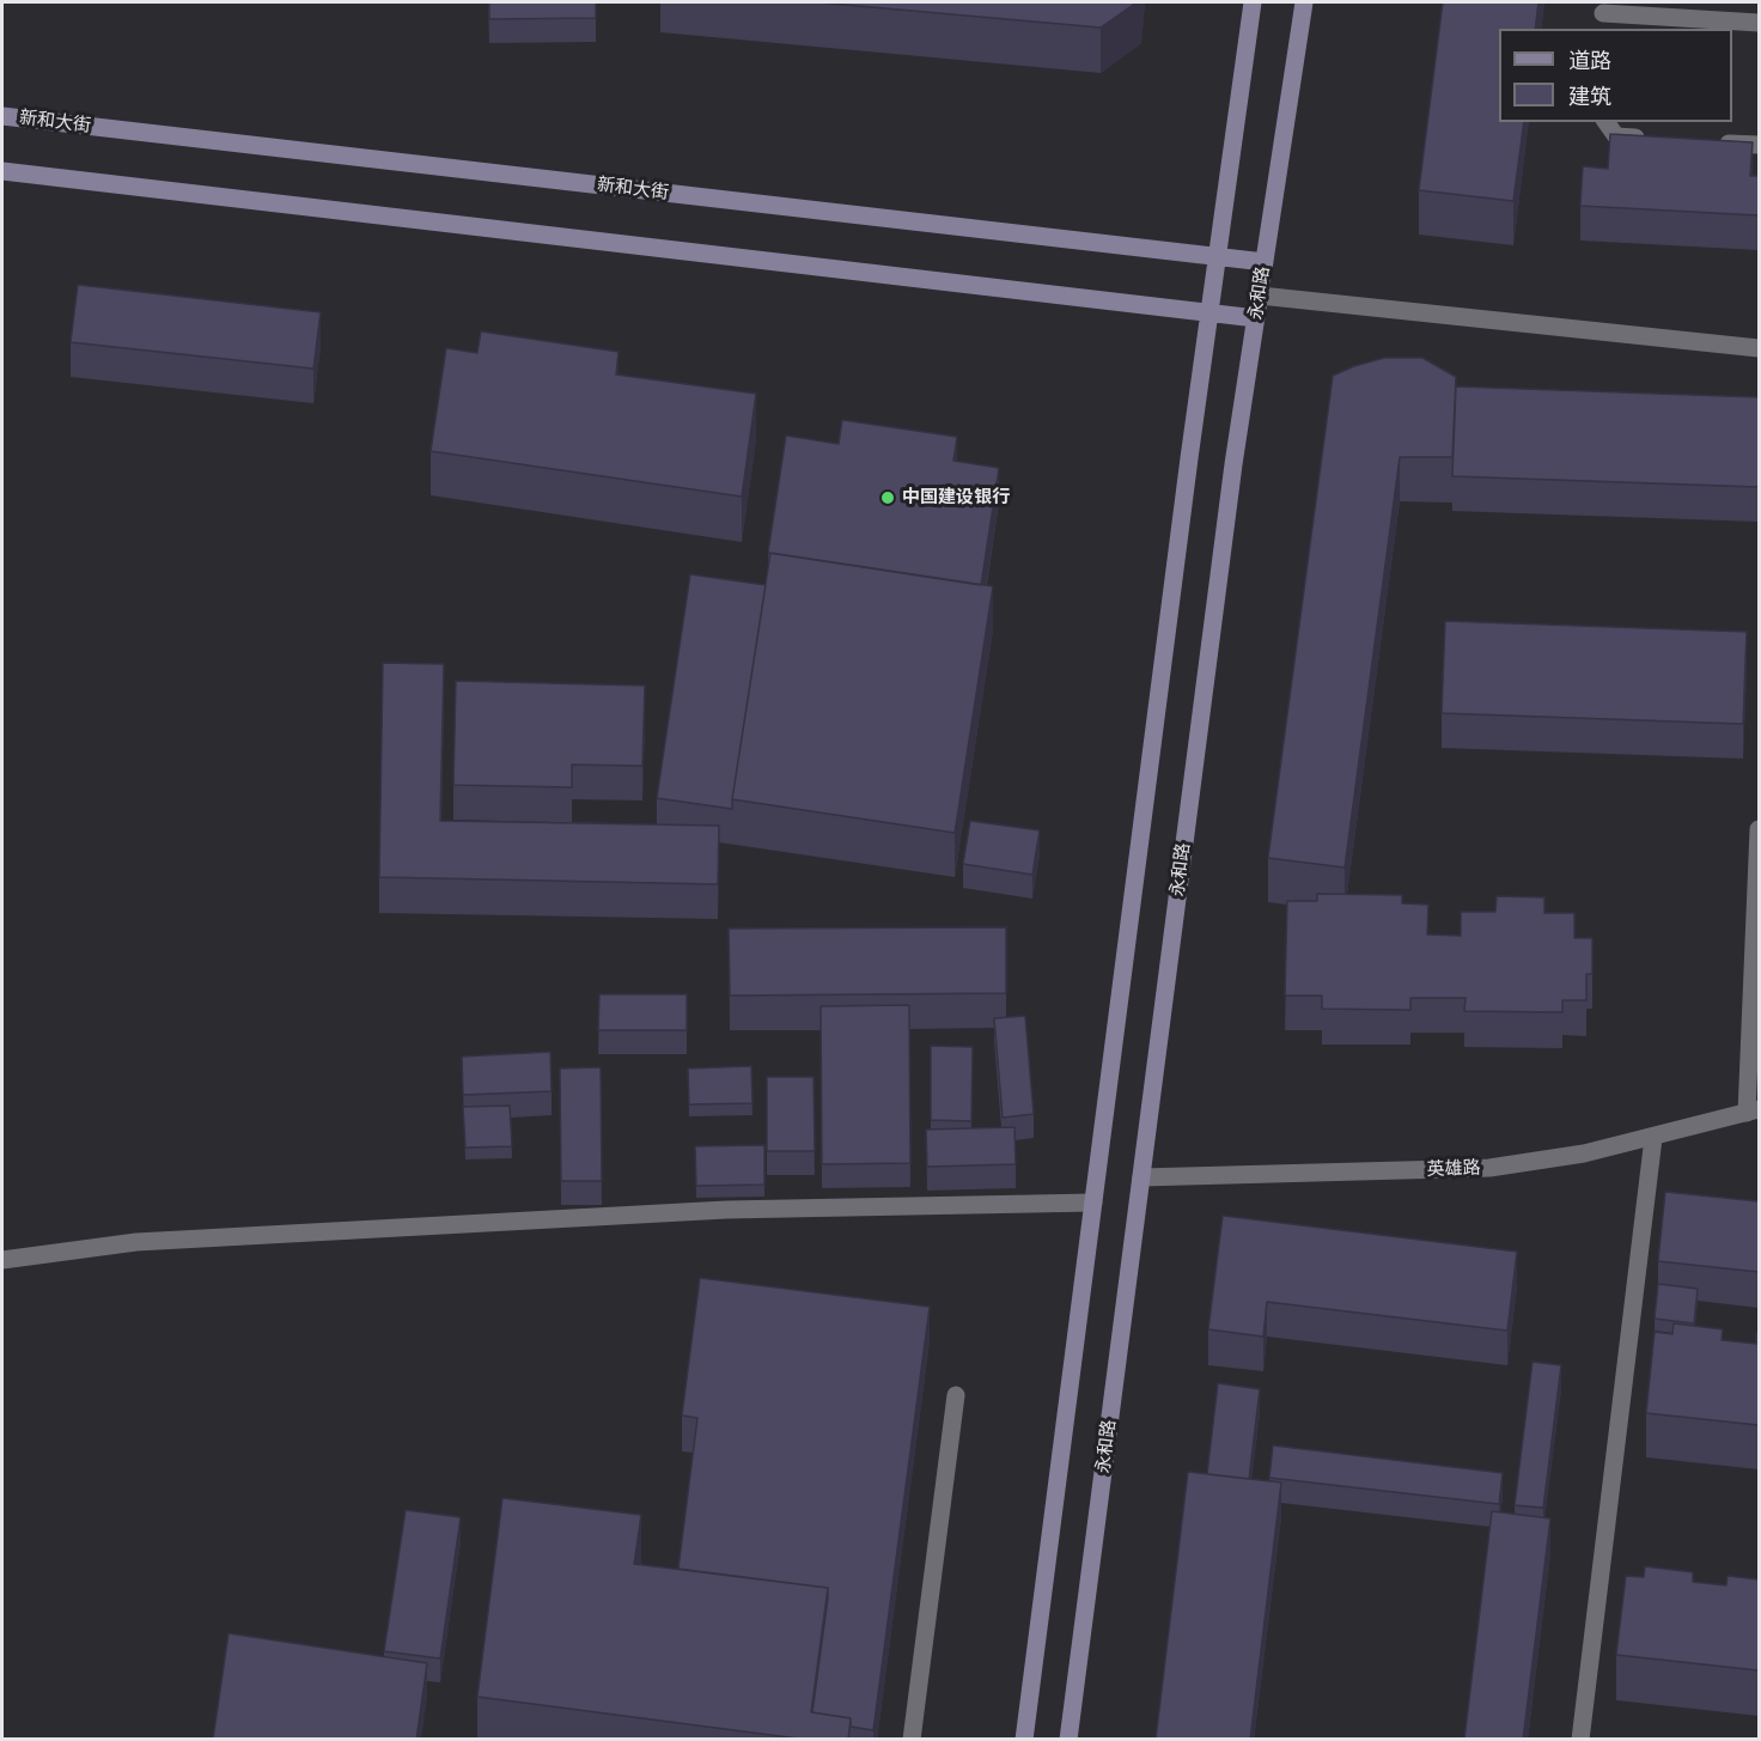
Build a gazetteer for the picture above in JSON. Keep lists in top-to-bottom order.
{
  "streets": {
    "main road": ["新和大街", "永和路"],
    "street": ["英雄路"]
  },
  "crossings": [
    ["新和大街", "永和路"],
    ["永和路", "英雄路"]
  ],
  "places": ["中国建设银行"],
  "legend": ["道路", "建筑"]
}
